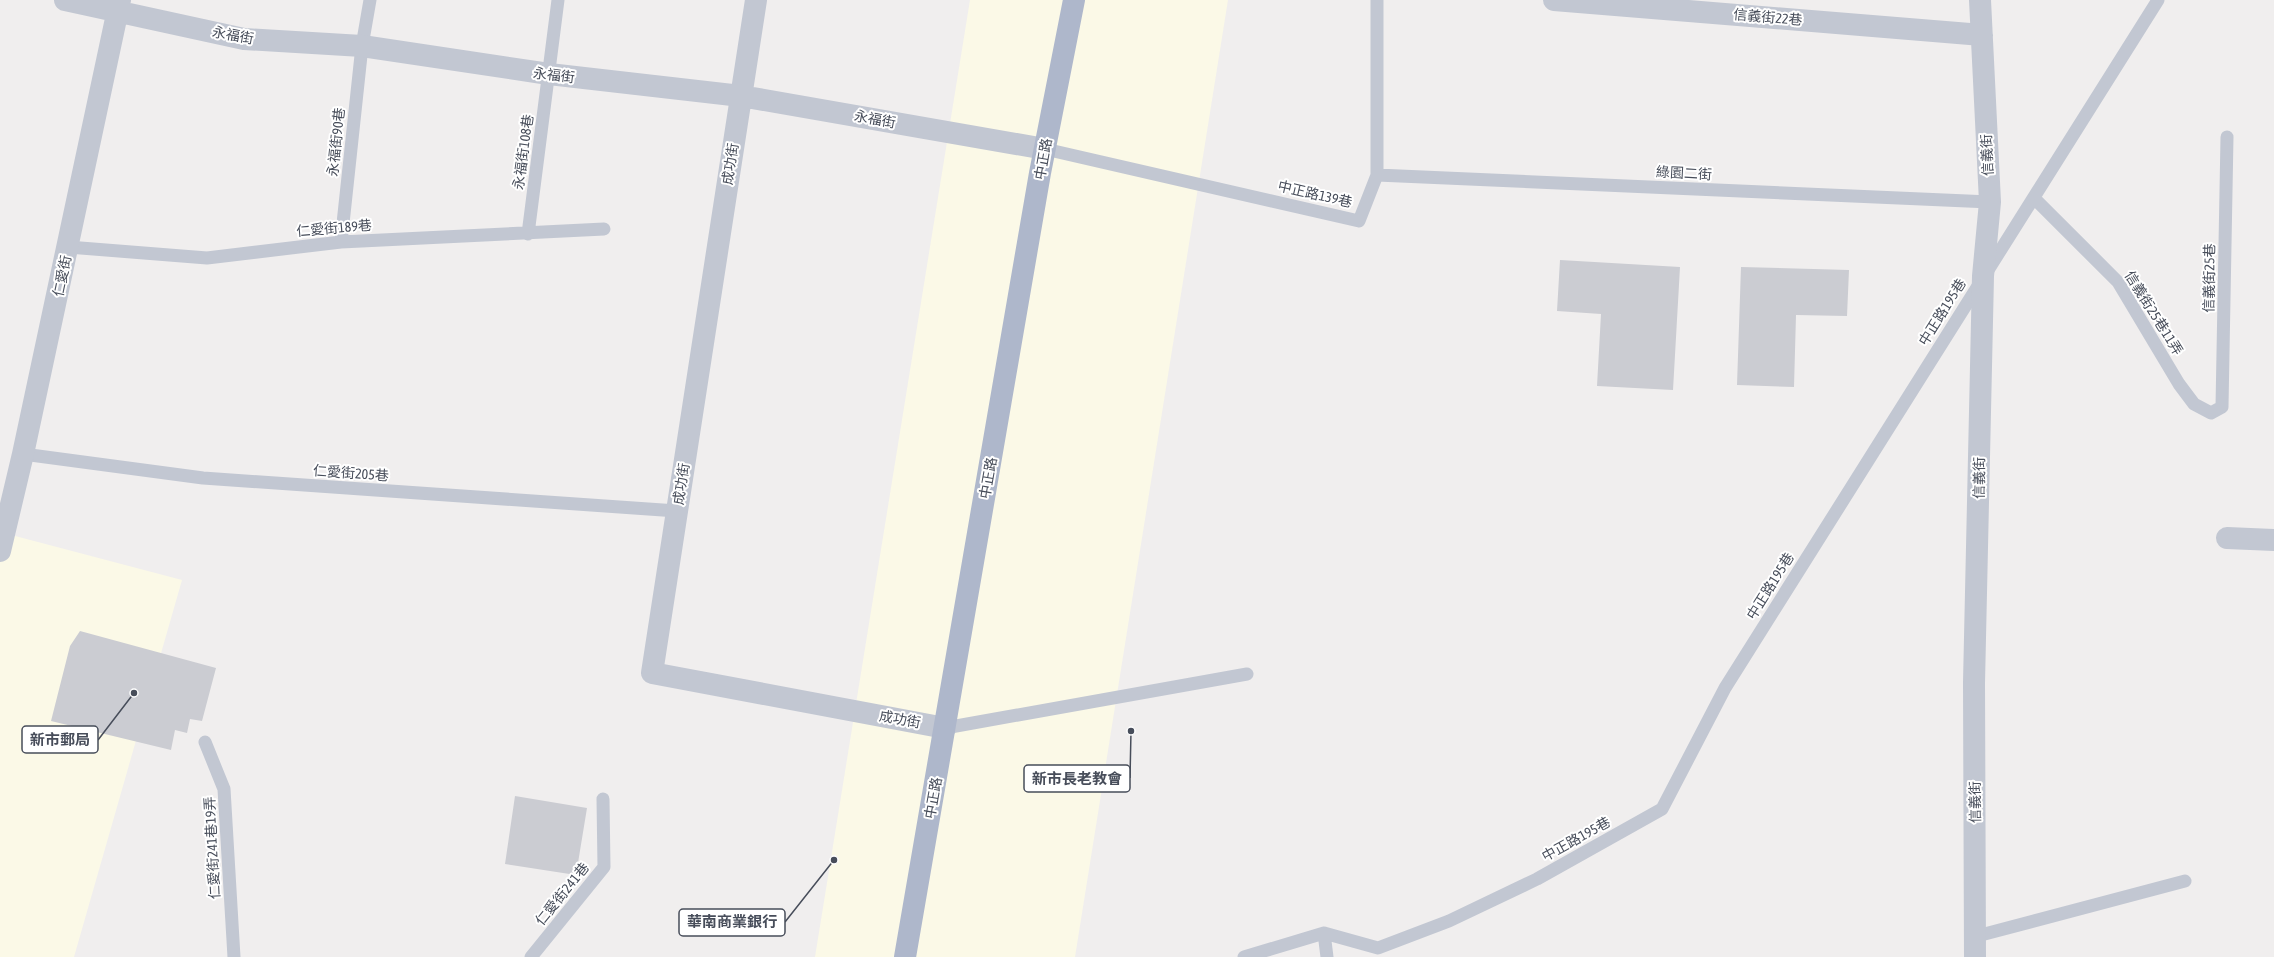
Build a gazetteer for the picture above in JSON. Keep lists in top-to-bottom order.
{
  "streets": {
    "main road": ["中正路"],
    "street": [
      "信義街22巷",
      "永福街",
      "信義街",
      "成功街",
      "仁愛街"
    ],
    "lane": [
      "永福街90巷",
      "永福街108巷",
      "綠園二街",
      "中正路139巷",
      "仁愛街189巷",
      "信義街25巷",
      "中正路195巷",
      "信義街25巷11弄",
      "仁愛街205巷",
      "仁愛街241巷19弄",
      "仁愛街241巷"
    ]
  },
  "crossings": [
    ["信義街22巷", "信義街"],
    ["永福街", "永福街90巷"],
    ["永福街", "永福街108巷"],
    ["永福街", "中正路"],
    ["永福街", "成功街"],
    ["永福街", "中正路139巷"],
    ["永福街", "仁愛街"],
    ["永福街90巷", "仁愛街189巷"],
    ["永福街108巷", "仁愛街189巷"],
    ["信義街", "綠園二街"],
    ["信義街", "中正路195巷"],
    ["中正路", "成功街"],
    ["中正路", "中正路139巷"],
    ["成功街", "仁愛街205巷"],
    ["綠園二街", "中正路139巷"],
    ["仁愛街189巷", "仁愛街"],
    ["仁愛街", "仁愛街205巷"],
    ["信義街25巷", "信義街25巷11弄"],
    ["中正路195巷", "信義街25巷11弄"]
  ],
  "places": ["新市郵局", "新市長老教會", "華南商業銀行"]
}
